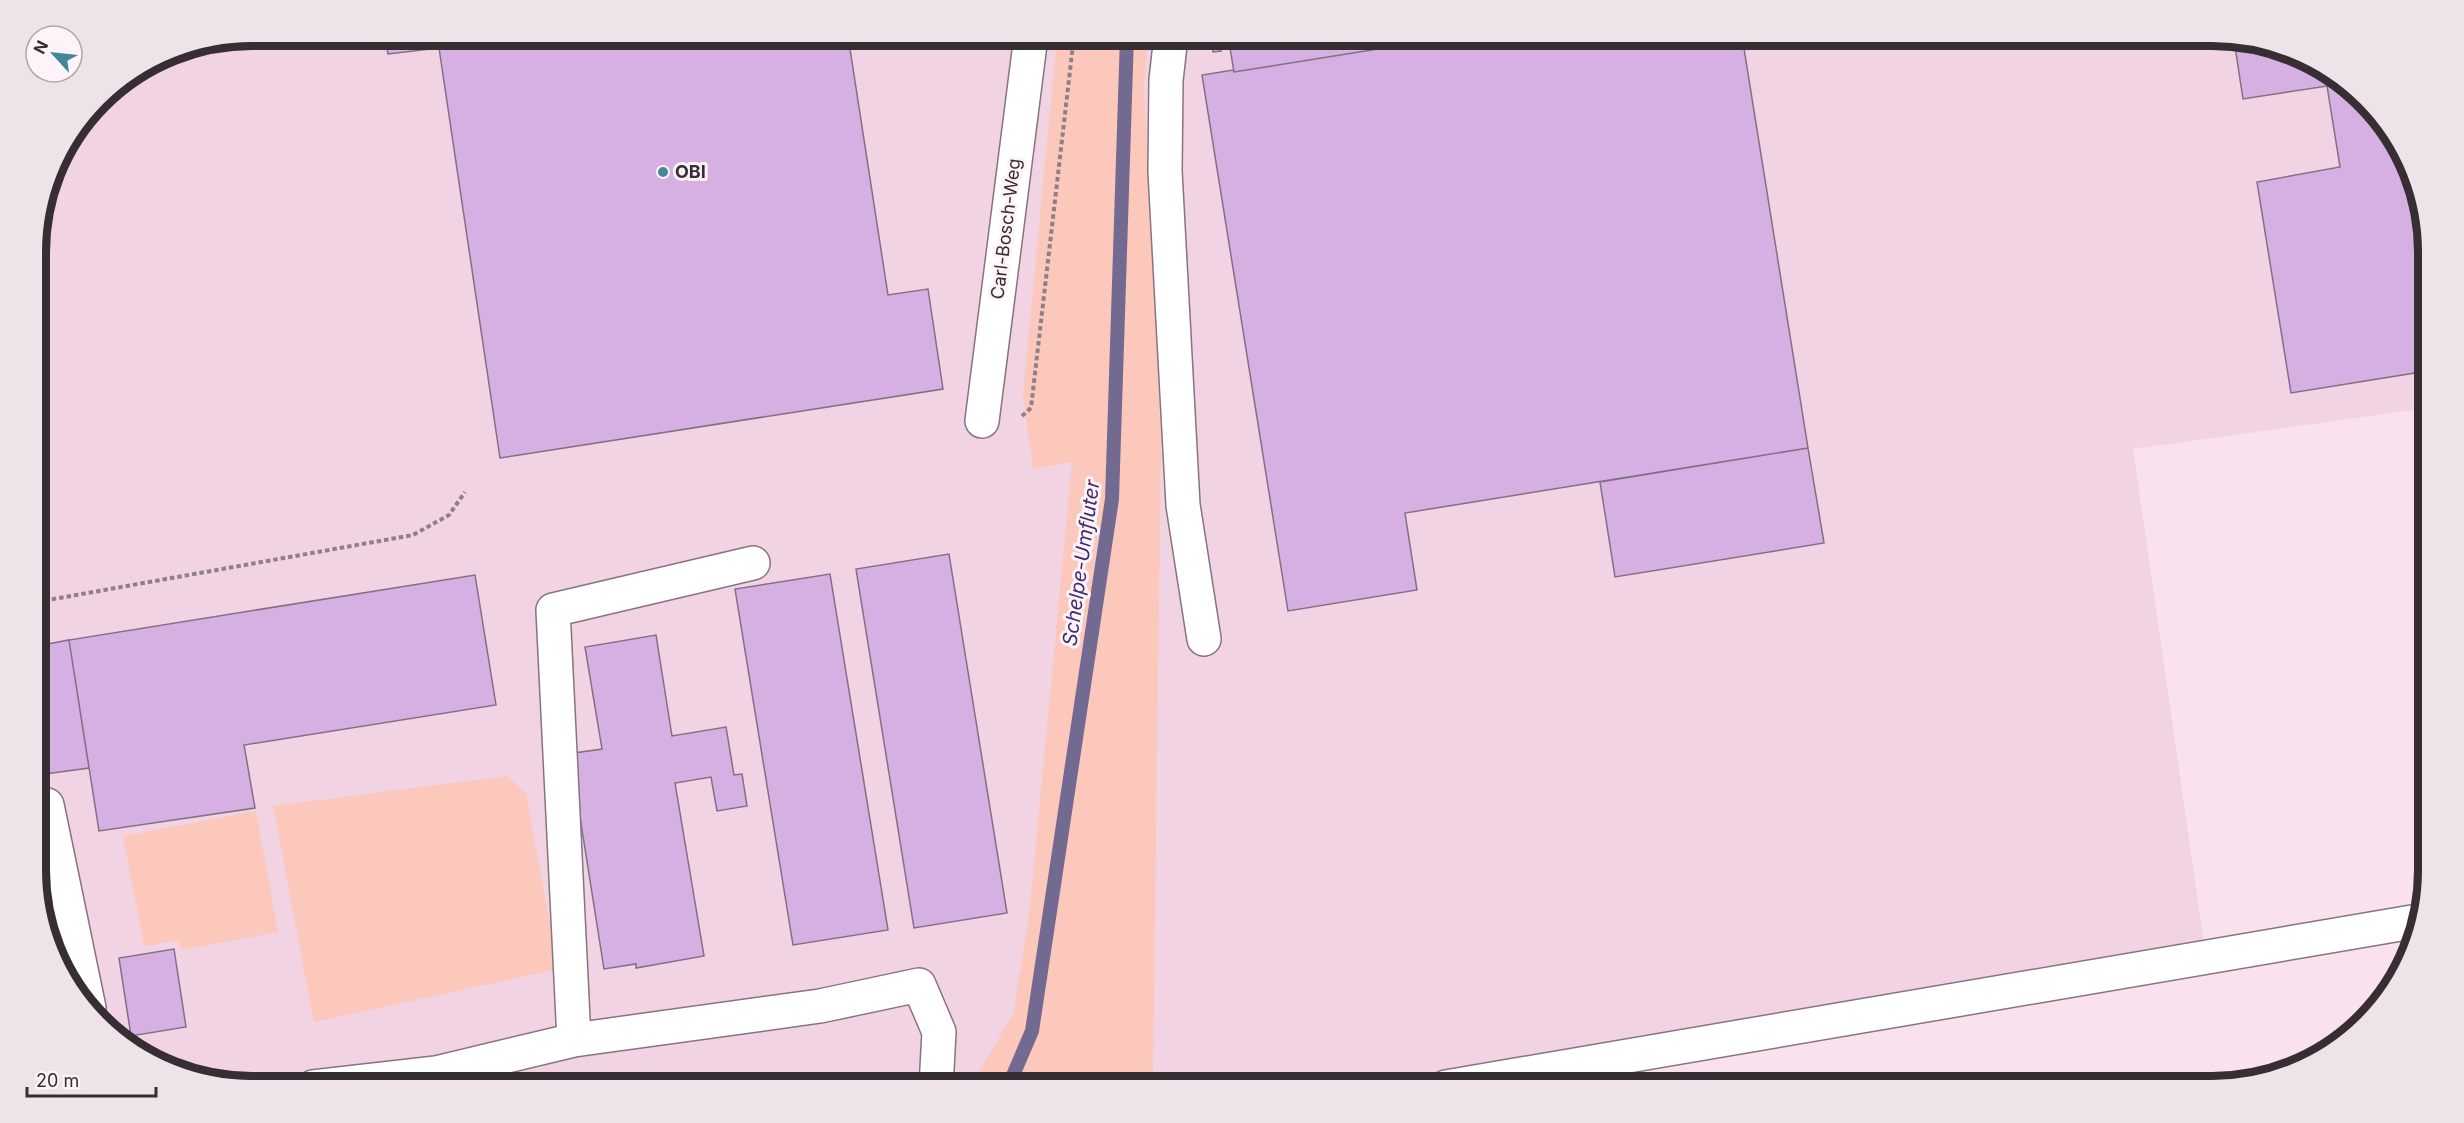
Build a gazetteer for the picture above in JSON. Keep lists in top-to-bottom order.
{
  "streets": {
    "street": ["Carl-Bosch-Weg"]
  },
  "water": ["Schelpe-Umfluter"],
  "places": ["OBI"],
  "scale_bar": "20 m",
  "north": "top left"
}
